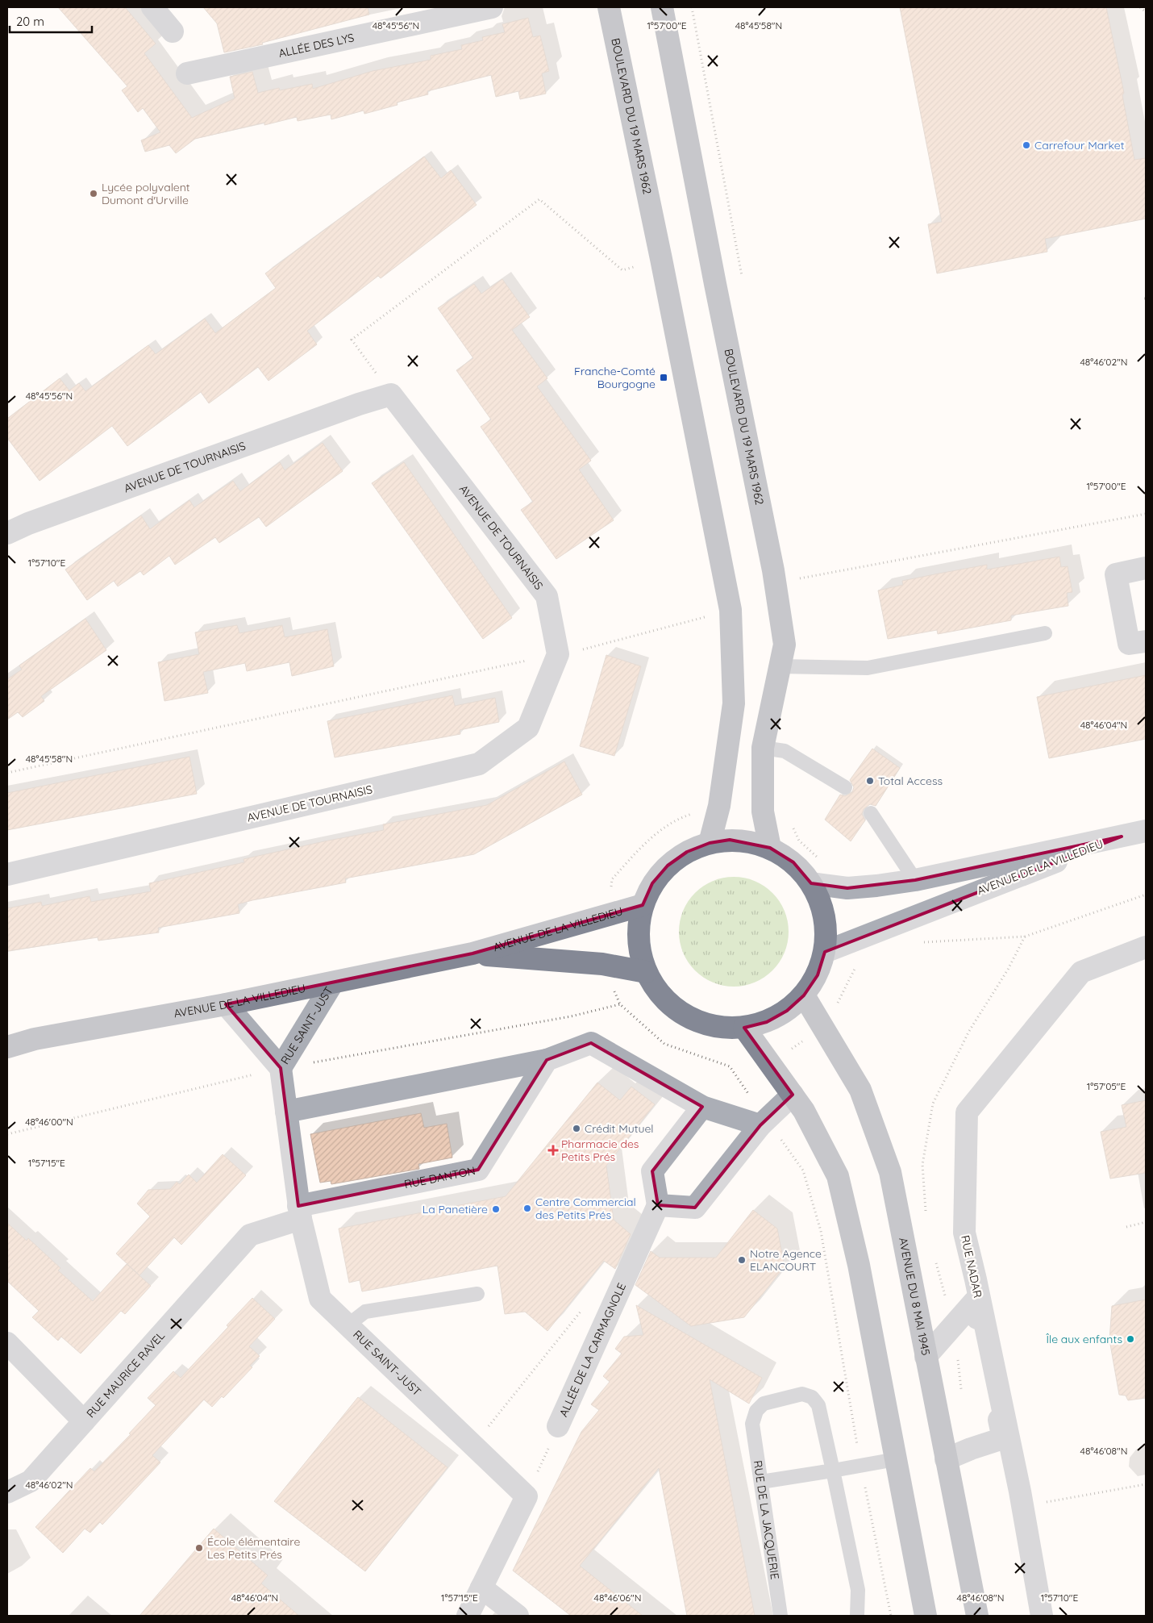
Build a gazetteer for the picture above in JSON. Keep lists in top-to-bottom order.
{
  "streets": {
    "street": [
      "ALLÉE DES LYS",
      "BOULEVARD DU 19 MARS 1962",
      "AVENUE DE TOURNAISIS",
      "AVENUE DE LA VILLEDIEU",
      "RUE SAINT-JUST",
      "RUE DANTON",
      "RUE NADAR",
      "AVENUE DU 8 MAI 1945",
      "ALLÉE DE LA CARMAGNOLE",
      "RUE MAURICE RAVEL"
    ],
    "lane": ["RUE DE LA JACQUERIE"]
  },
  "crossings": [
    ["AVENUE DE LA VILLEDIEU", "RUE SAINT-JUST"],
    ["RUE SAINT-JUST", "RUE DANTON"],
    ["RUE SAINT-JUST", "ALLÉE DE LA CARMAGNOLE"],
    ["RUE SAINT-JUST", "RUE MAURICE RAVEL"],
    ["RUE DANTON", "RUE MAURICE RAVEL"]
  ],
  "places": {
    "other": [
      "Carrefour Market",
      "Lycée polyvalent Dumont d'Urville",
      "Total Access",
      "Crédit Mutuel",
      "Centre Commercial des Petits Prés",
      "La Panetière",
      "Notre Agence ELANCOURT",
      "Île aux enfants",
      "École élémentaire Les Petits Prés"
    ],
    "transit": ["Franche-Comté Bourgogne"],
    "health": ["Pharmacie des Petits Prés"]
  },
  "scale_bar": "20 m",
  "coordinates": [
    "48°45'56\"N",
    "1°57'00\"E",
    "48°45'58\"N",
    "48°46'02\"N",
    "1°57'10\"E",
    "48°46'04\"N",
    "1°57'05\"E",
    "48°46'00\"N",
    "1°57'15\"E",
    "48°46'08\"N",
    "48°46'06\"N"
  ]
}
